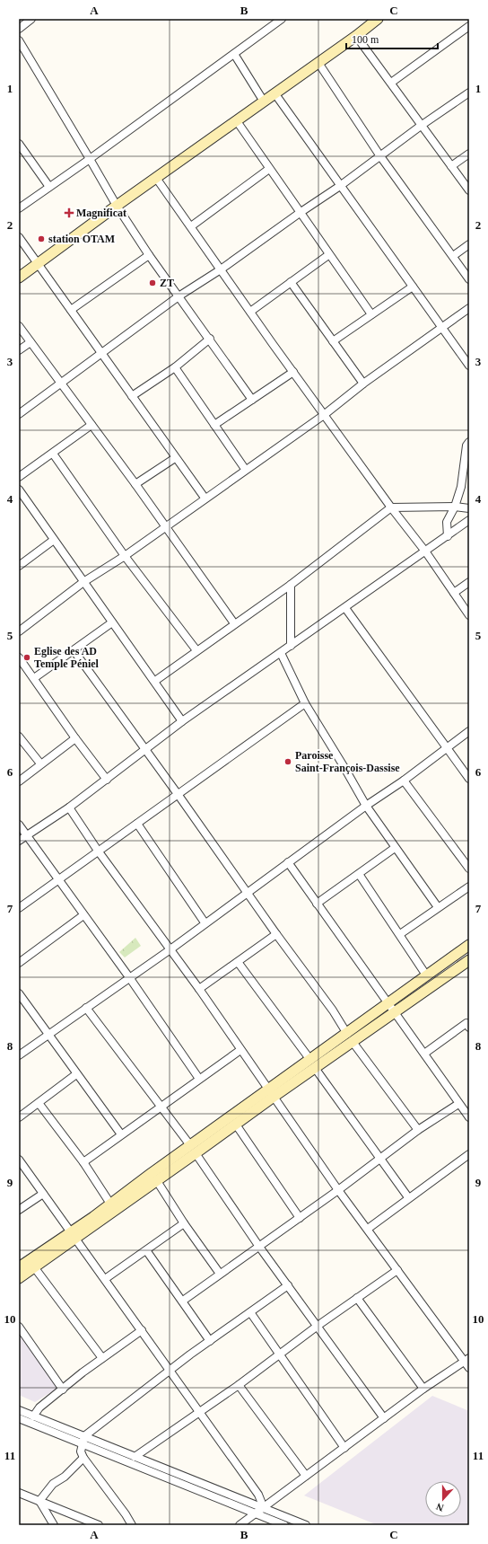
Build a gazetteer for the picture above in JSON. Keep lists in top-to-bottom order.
{
  "places": {
    "health": ["Magnificat"],
    "other": [
      "station OTAM",
      "ZT",
      "Eglise des AD Temple Péniel",
      "Paroisse Saint-François-Dassise"
    ]
  },
  "scale_bar": "100 m",
  "north": "bottom",
  "grid": {
    "columns": ["A", "B", "C"],
    "rows": [
      "1",
      "2",
      "3",
      "4",
      "5",
      "6",
      "7",
      "8",
      "9",
      "10",
      "11"
    ]
  }
}
